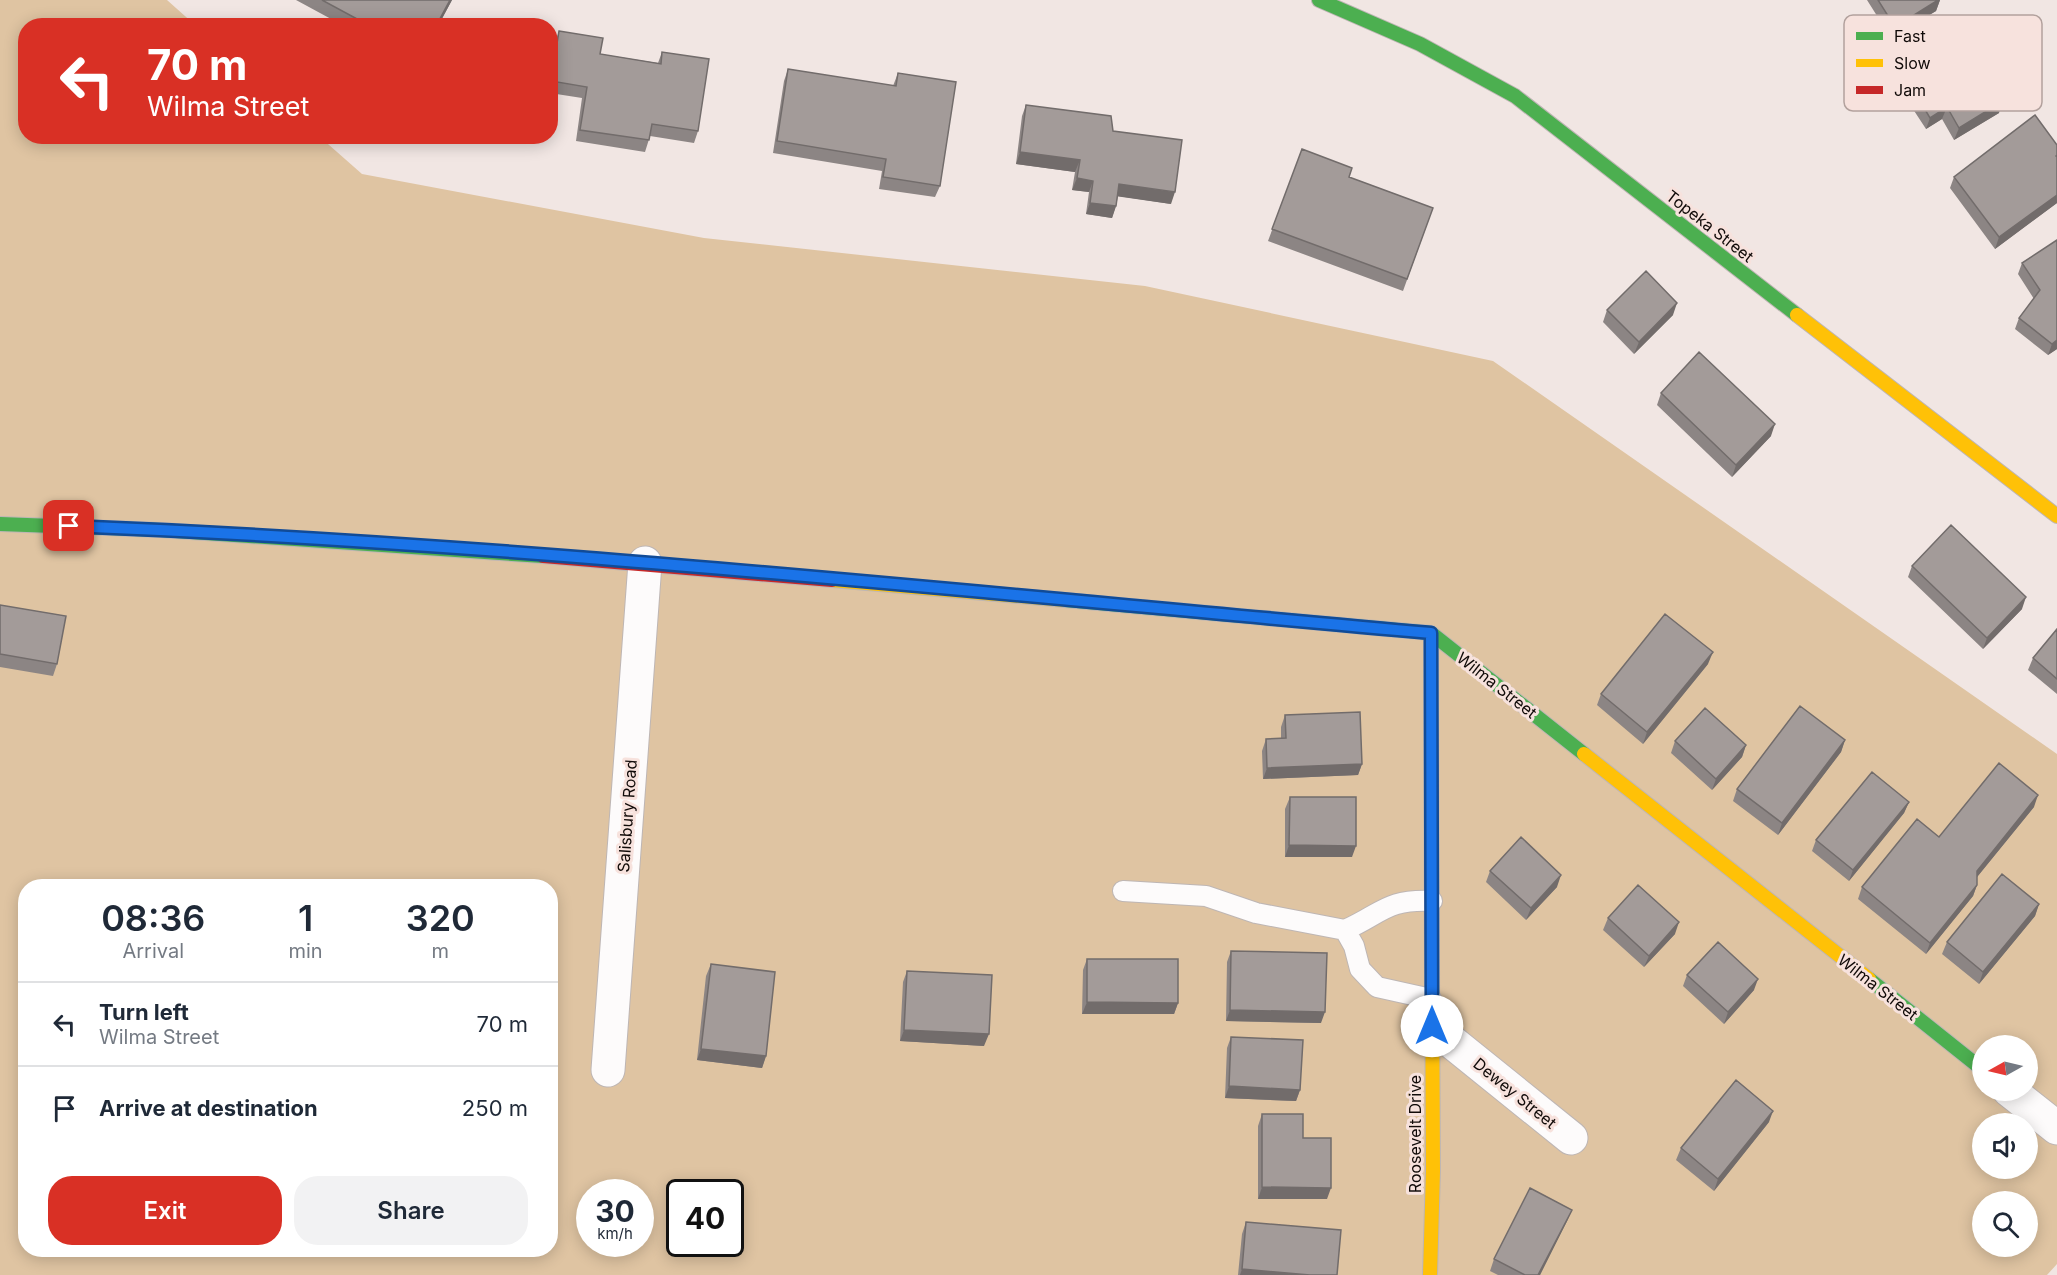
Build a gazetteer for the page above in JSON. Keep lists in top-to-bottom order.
{
  "streets": {
    "street": [
      "Topeka Street",
      "Wilma Street",
      "Salisbury Road",
      "Dewey Street",
      "Roosevelt Drive"
    ]
  },
  "crossings": [
    ["Wilma Street", "Roosevelt Drive"],
    ["Dewey Street", "Roosevelt Drive"]
  ],
  "legend": ["Fast", "Slow", "Jam"],
  "north": "left",
  "page": {
    "turn": ["70 m", "Wilma Street"],
    "eta": [
      "08:36",
      "Arrival",
      "1",
      "min",
      "320",
      "m"
    ],
    "list": [
      {
        "name": "Turn left",
        "note": "Wilma Street",
        "value": "70 m"
      },
      {
        "name": "Arrive at destination",
        "value": "250 m"
      }
    ],
    "buttons": ["Exit", "Share"],
    "speed": "30 km/h",
    "limit": "40"
  }
}
